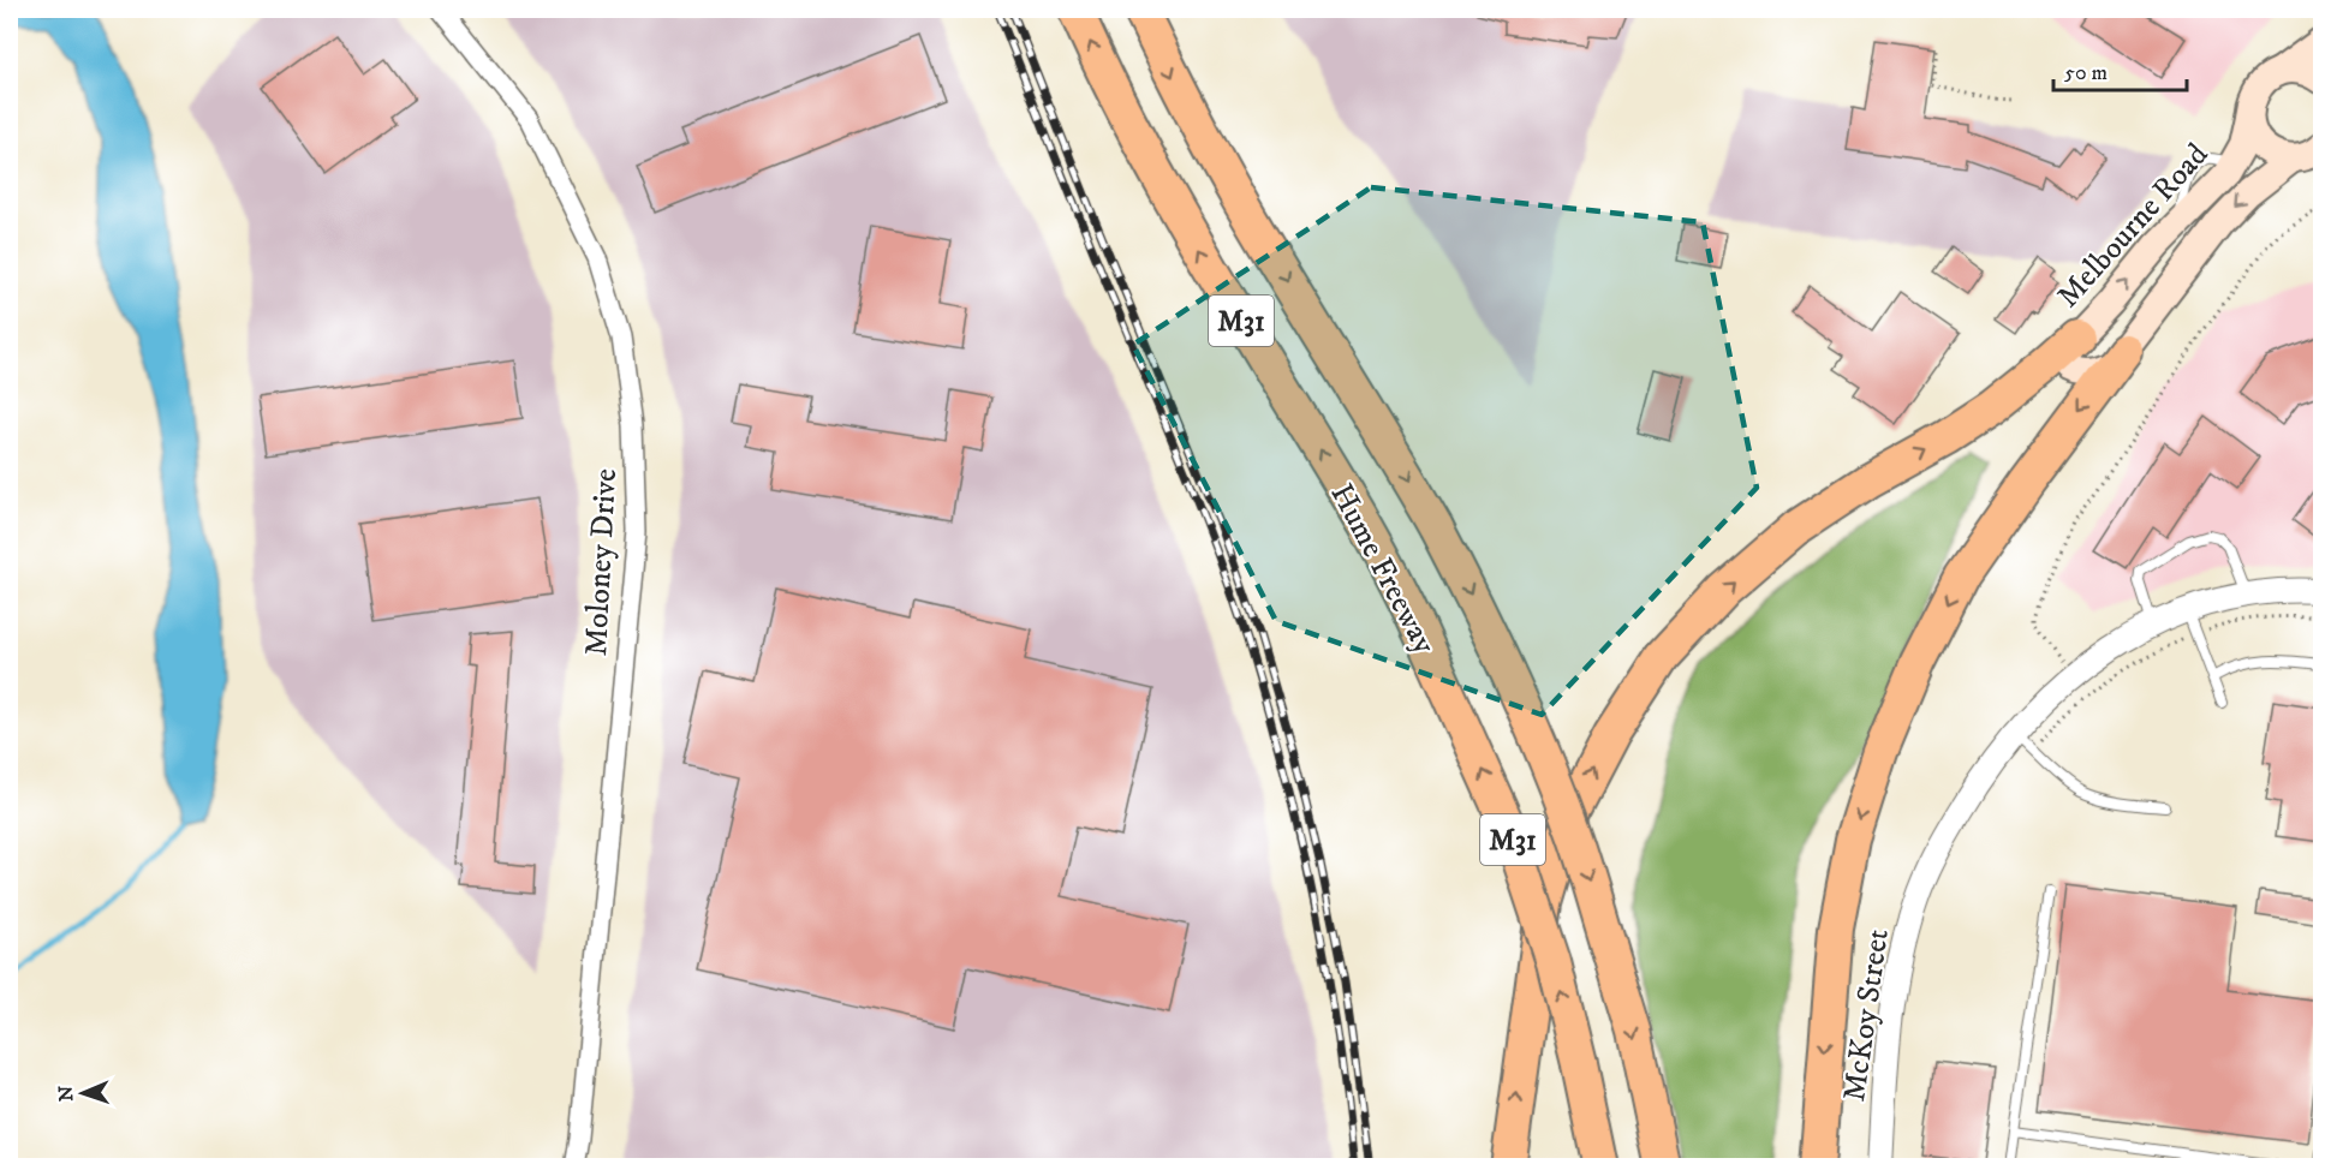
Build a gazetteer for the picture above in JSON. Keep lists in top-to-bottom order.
{
  "streets": {
    "highway": ["M31", "Hume Freeway"],
    "main road": ["Melbourne Road"],
    "street": ["Moloney Drive", "McKoy Street"]
  },
  "scale_bar": "50 m",
  "north": "left"
}
